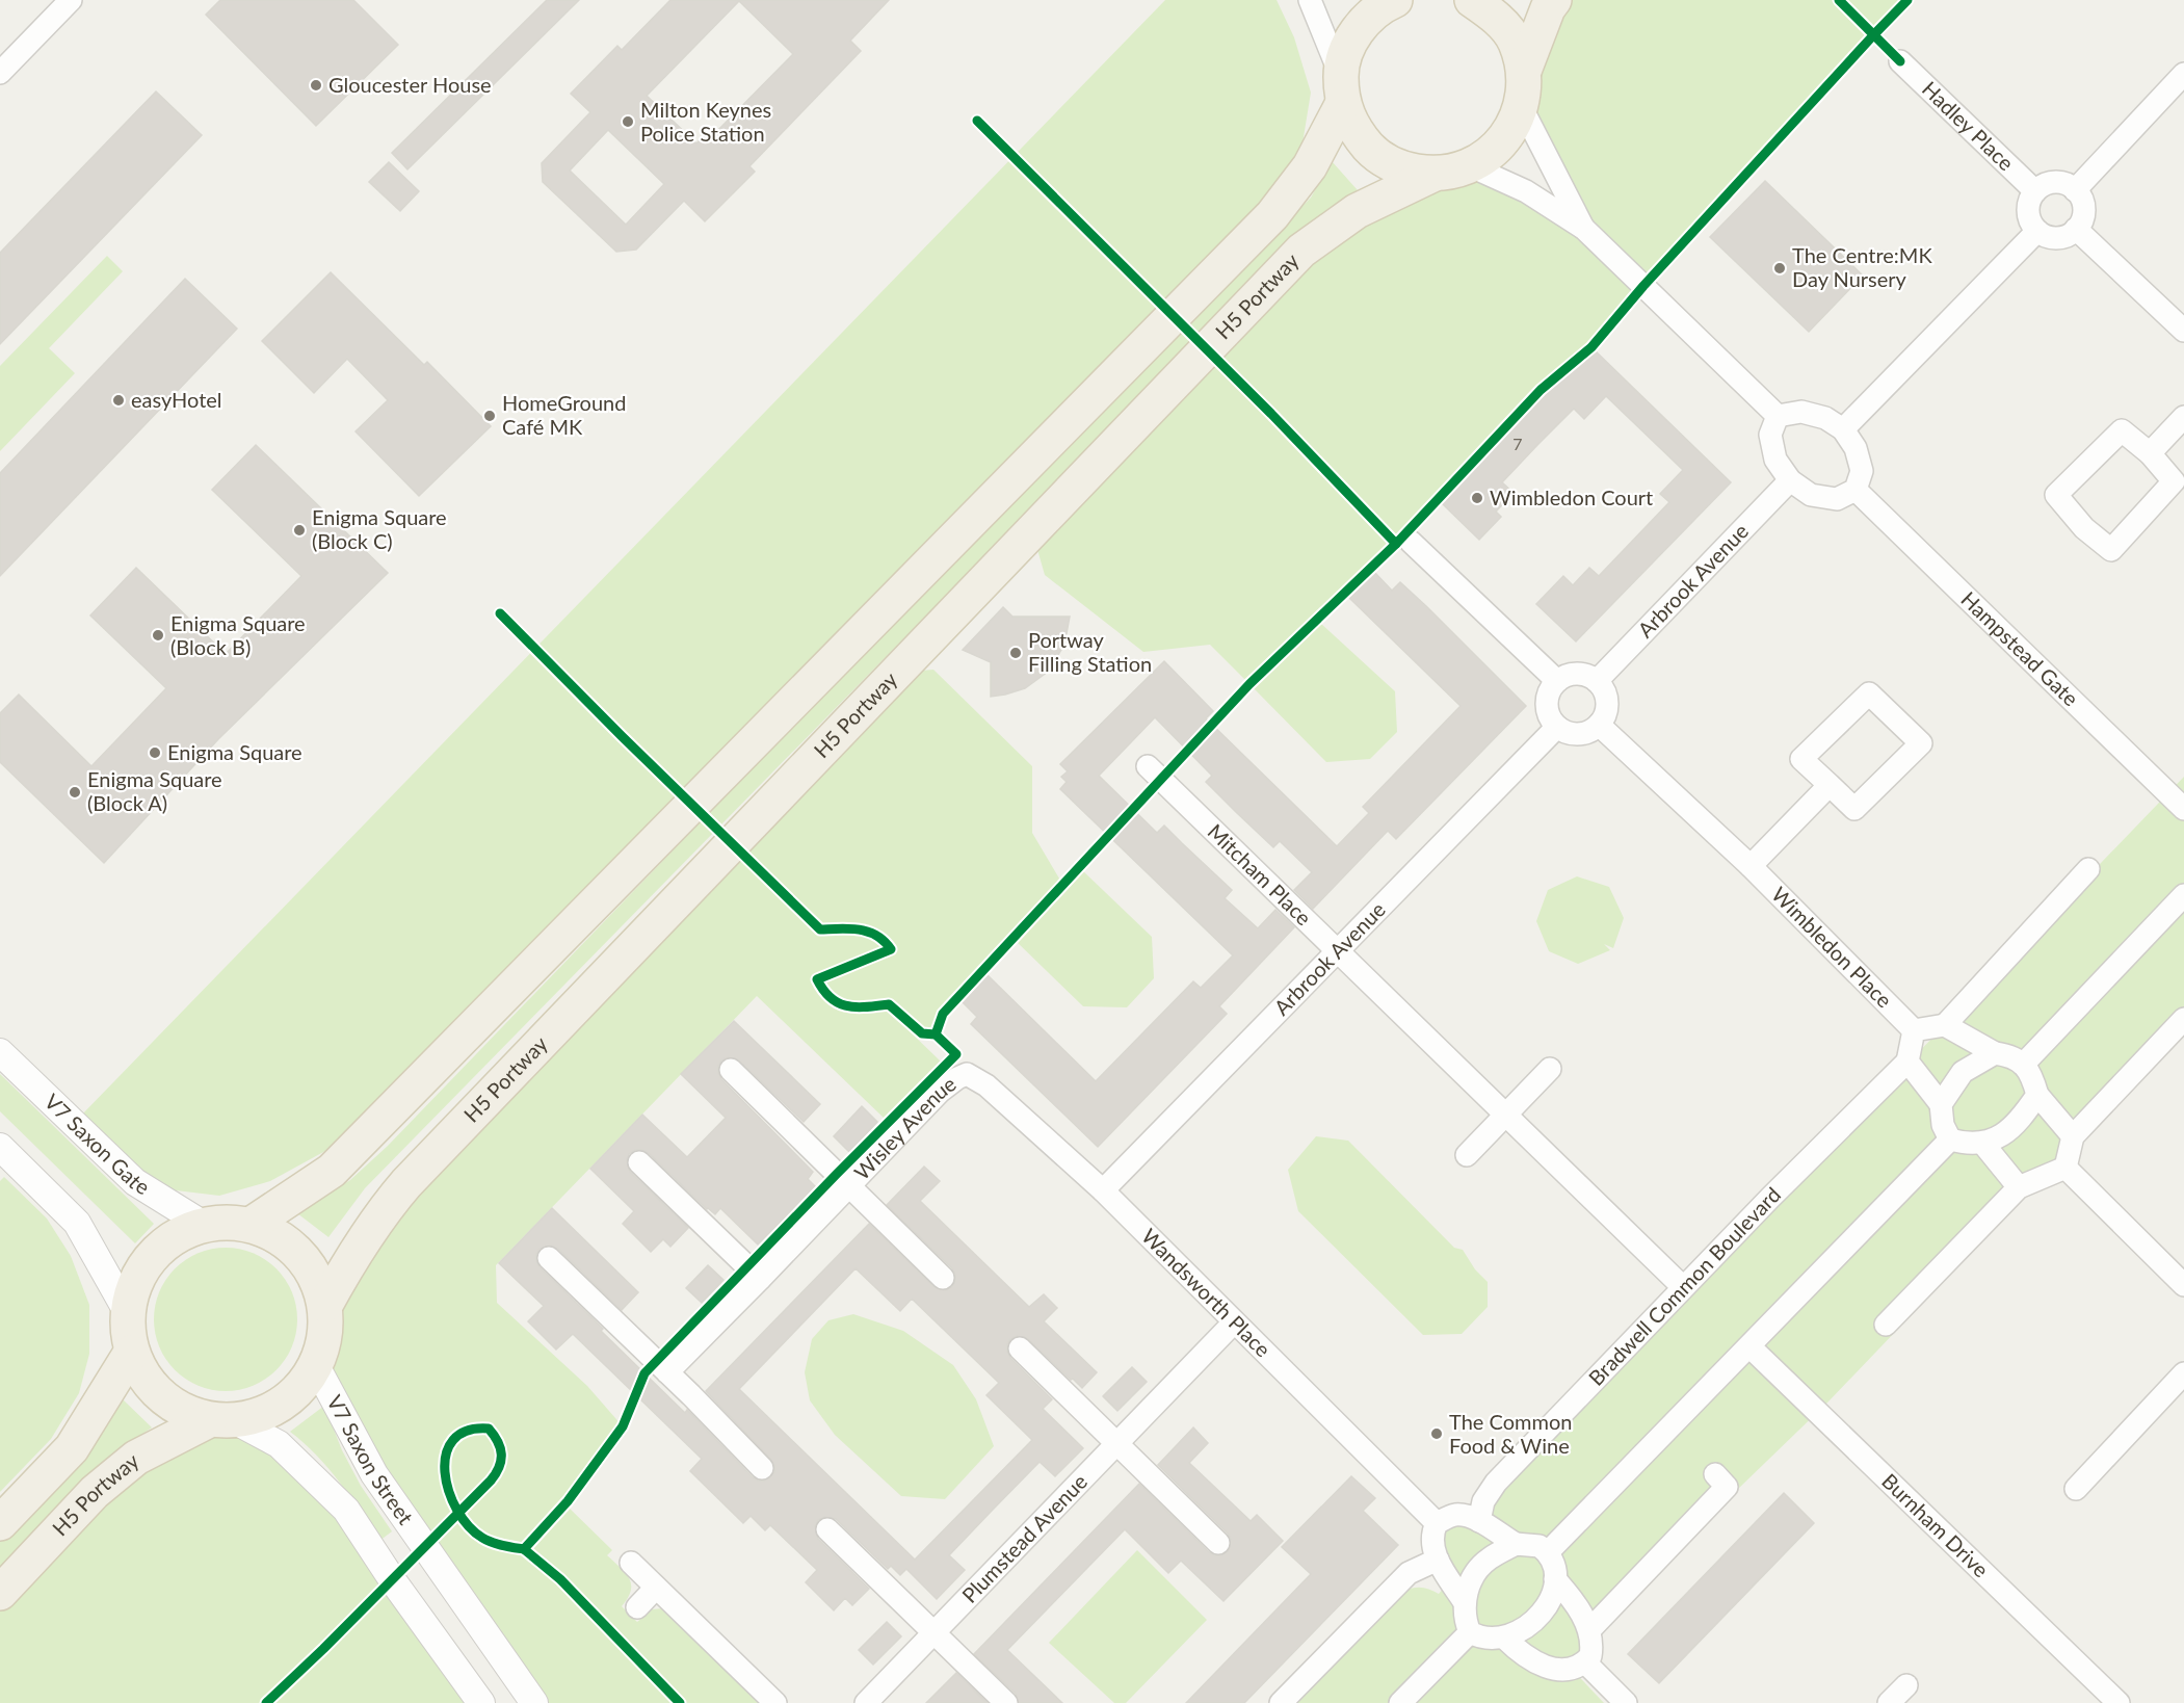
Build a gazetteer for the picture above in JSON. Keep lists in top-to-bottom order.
{
  "streets": {
    "main road": ["H5 Portway"],
    "street": [
      "Hadley Place",
      "Arbrook Avenue",
      "Hampstead Gate",
      "Mitcham Place",
      "Wimbledon Place",
      "Wisley Avenue",
      "V7 Saxon Gate",
      "Bradwell Common Boulevard",
      "Wandsworth Place",
      "V7 Saxon Street",
      "Burnham Drive",
      "Plumstead Avenue"
    ]
  },
  "crossings": [
    ["H5 Portway", "V7 Saxon Gate"],
    ["H5 Portway", "V7 Saxon Street"],
    ["Arbrook Avenue", "Hampstead Gate"],
    ["Arbrook Avenue", "Mitcham Place"],
    ["Arbrook Avenue", "Wimbledon Place"],
    ["Arbrook Avenue", "Wandsworth Place"],
    ["Mitcham Place", "Bradwell Common Boulevard"],
    ["Wisley Avenue", "Wandsworth Place"],
    ["V7 Saxon Gate", "V7 Saxon Street"],
    ["Wandsworth Place", "Plumstead Avenue"]
  ],
  "places": [
    "Gloucester House",
    "Milton Keynes Police Station",
    "The Centre:MK Day Nursery",
    "easyHotel",
    "HomeGround Café MK",
    "Wimbledon Court",
    "Enigma Square (Block C)",
    "Enigma Square (Block B)",
    "Portway Filling Station",
    "Enigma Square",
    "Enigma Square (Block A)",
    "The Common Food & Wine"
  ],
  "house_numbers": ["7"]
}
